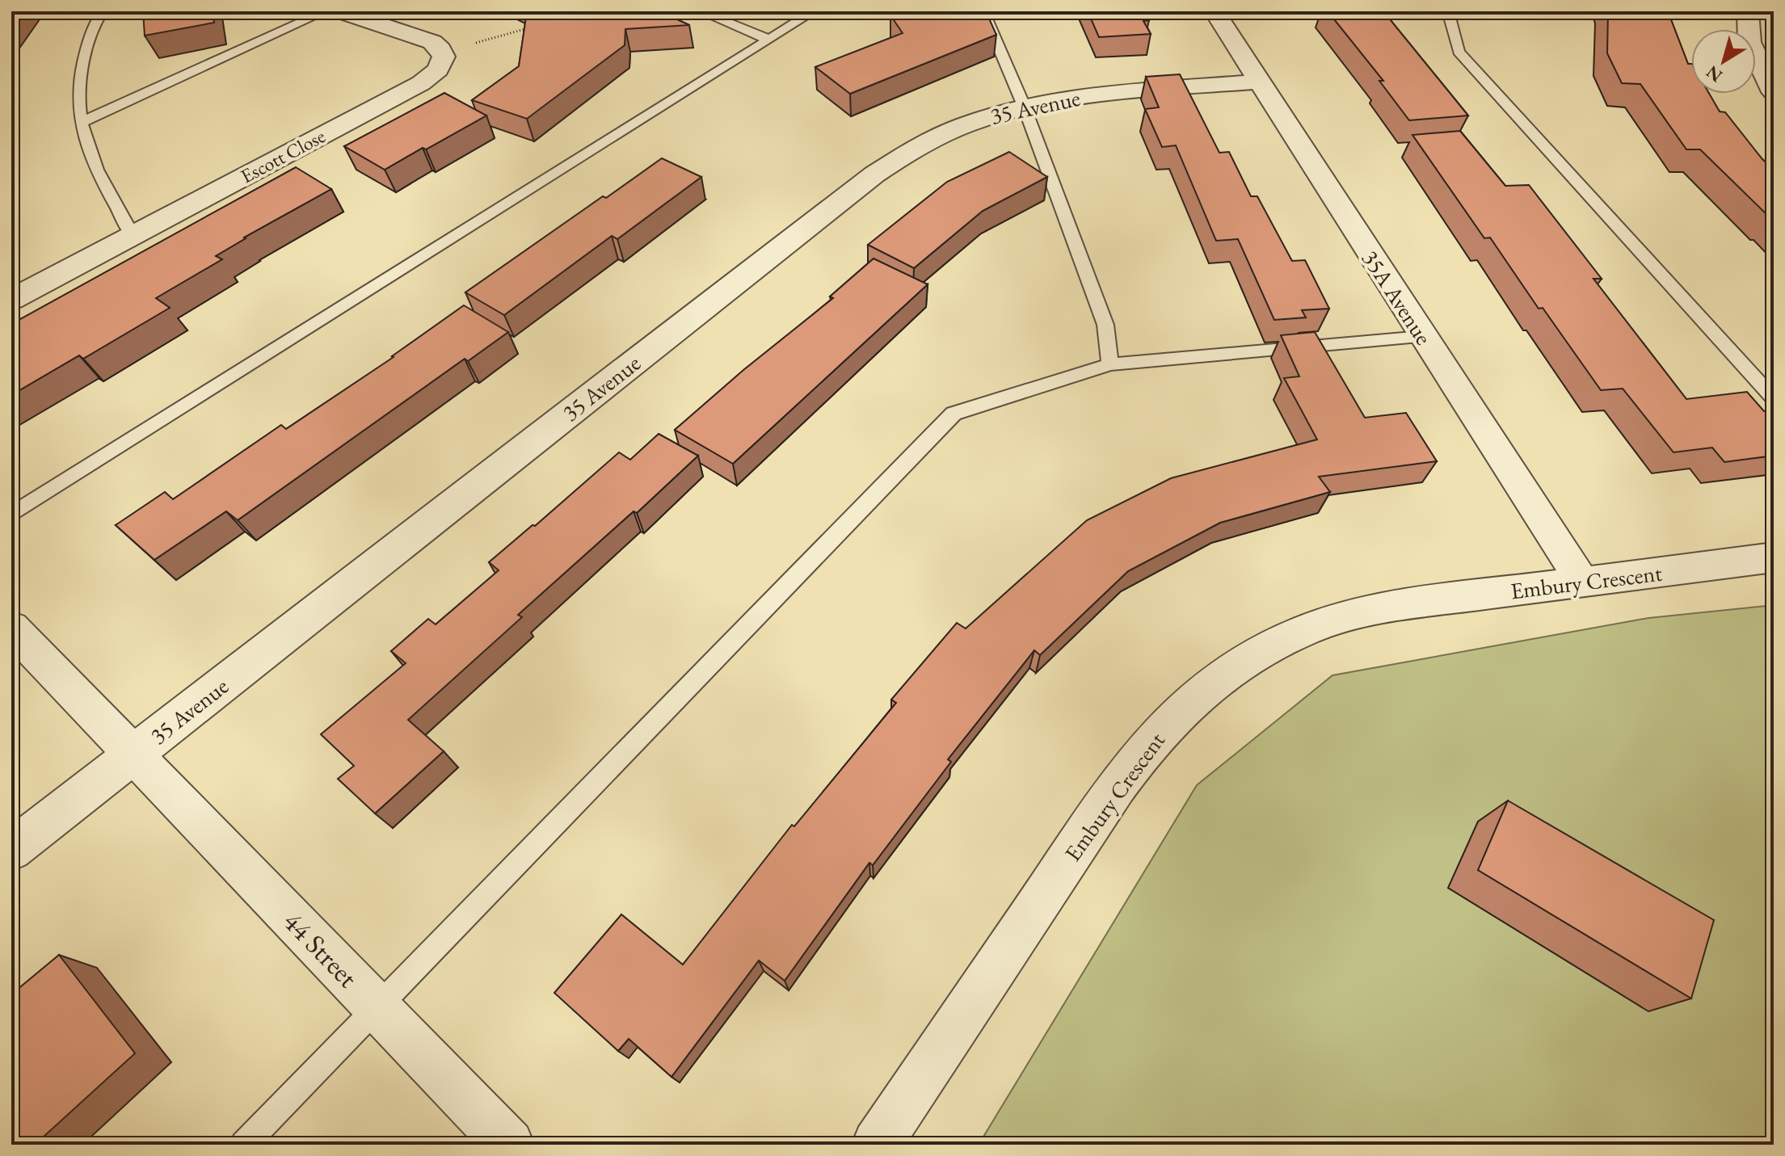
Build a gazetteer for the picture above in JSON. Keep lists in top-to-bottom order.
{
  "streets": {
    "street": [
      "35 Avenue",
      "Escott Close",
      "35A Avenue",
      "Embury Crescent",
      "44 Street"
    ]
  },
  "crossings": [
    ["35 Avenue", "35A Avenue"],
    ["35 Avenue", "44 Street"],
    ["35A Avenue", "Embury Crescent"]
  ],
  "north": "bottom left"
}
